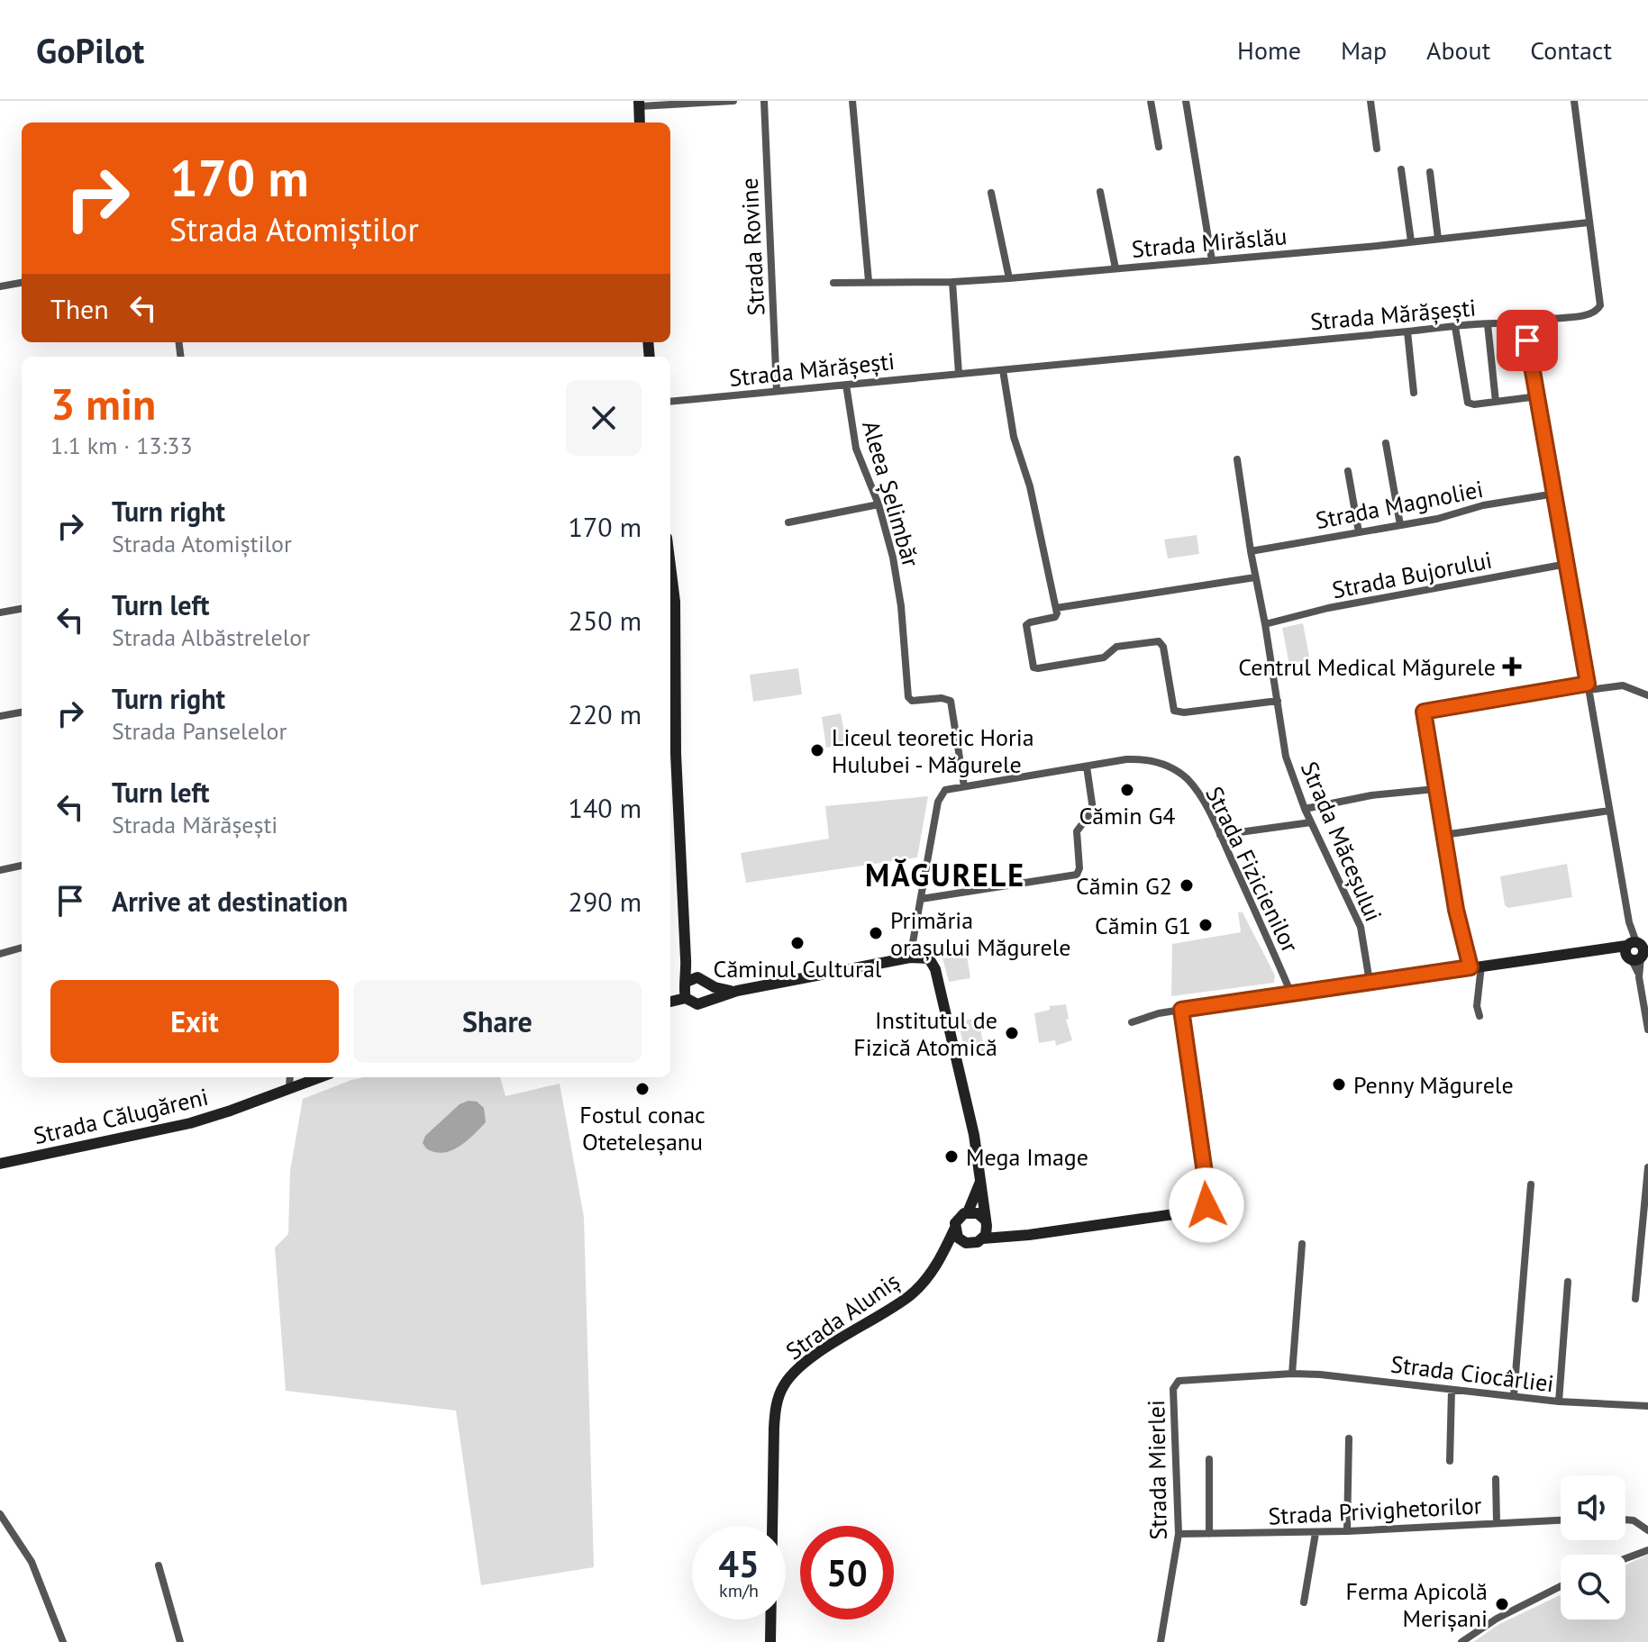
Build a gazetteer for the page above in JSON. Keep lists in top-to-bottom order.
{
  "streets": {
    "main road": ["Strada Călugăreni", "Strada Aluniș"],
    "street": [
      "Strada Mirăslău",
      "Strada Rovine",
      "Strada Mărășești",
      "Aleea Șelimbăr",
      "Strada Magnoliei",
      "Strada Bujorului",
      "Strada Măceșului",
      "Strada Fizicienilor",
      "Strada Ciocârliei",
      "Strada Mierlei",
      "Strada Privighetorilor"
    ]
  },
  "crossings": [
    ["Strada Rovine", "Strada Mărășești"],
    ["Strada Mărășești", "Aleea Șelimbăr"],
    ["Aleea Șelimbăr", "Strada Fizicienilor"],
    ["Strada Magnoliei", "Strada Măceșului"],
    ["Strada Bujorului", "Strada Măceșului"],
    ["Strada Ciocârliei", "Strada Mierlei"],
    ["Strada Mierlei", "Strada Privighetorilor"]
  ],
  "districts": ["MĂGURELE"],
  "places": {
    "health": ["Centrul Medical Măgurele"],
    "other": [
      "Liceul teoretic Horia Hulubei - Măgurele",
      "Cămin G4",
      "Cămin G2",
      "Cămin G1",
      "Primăria orașului Măgurele",
      "Căminul Cultural",
      "Institutul de Fizică Atomică",
      "Penny Măgurele",
      "Fostul conac Oteteleșanu",
      "Mega Image",
      "Ferma Apicolă Merișani"
    ]
  },
  "page": {
    "header": "GoPilot",
    "nav": [
      "Home",
      "Map",
      "About",
      "Contact"
    ],
    "turn": ["170 m", "Strada Atomiștilor"],
    "then": "Then",
    "heading": ["3 min", "1.1 km · 13:33"],
    "list": [
      {
        "name": "Turn right",
        "note": "Strada Atomiștilor",
        "value": "170 m"
      },
      {
        "name": "Turn left",
        "note": "Strada Albăstrelelor",
        "value": "250 m"
      },
      {
        "name": "Turn right",
        "note": "Strada Panselelor",
        "value": "220 m"
      },
      {
        "name": "Turn left",
        "note": "Strada Mărășești",
        "value": "140 m"
      },
      {
        "name": "Arrive at destination",
        "value": "290 m"
      }
    ],
    "buttons": ["Exit", "Share"],
    "speed": "45 km/h",
    "limit": "50"
  }
}
